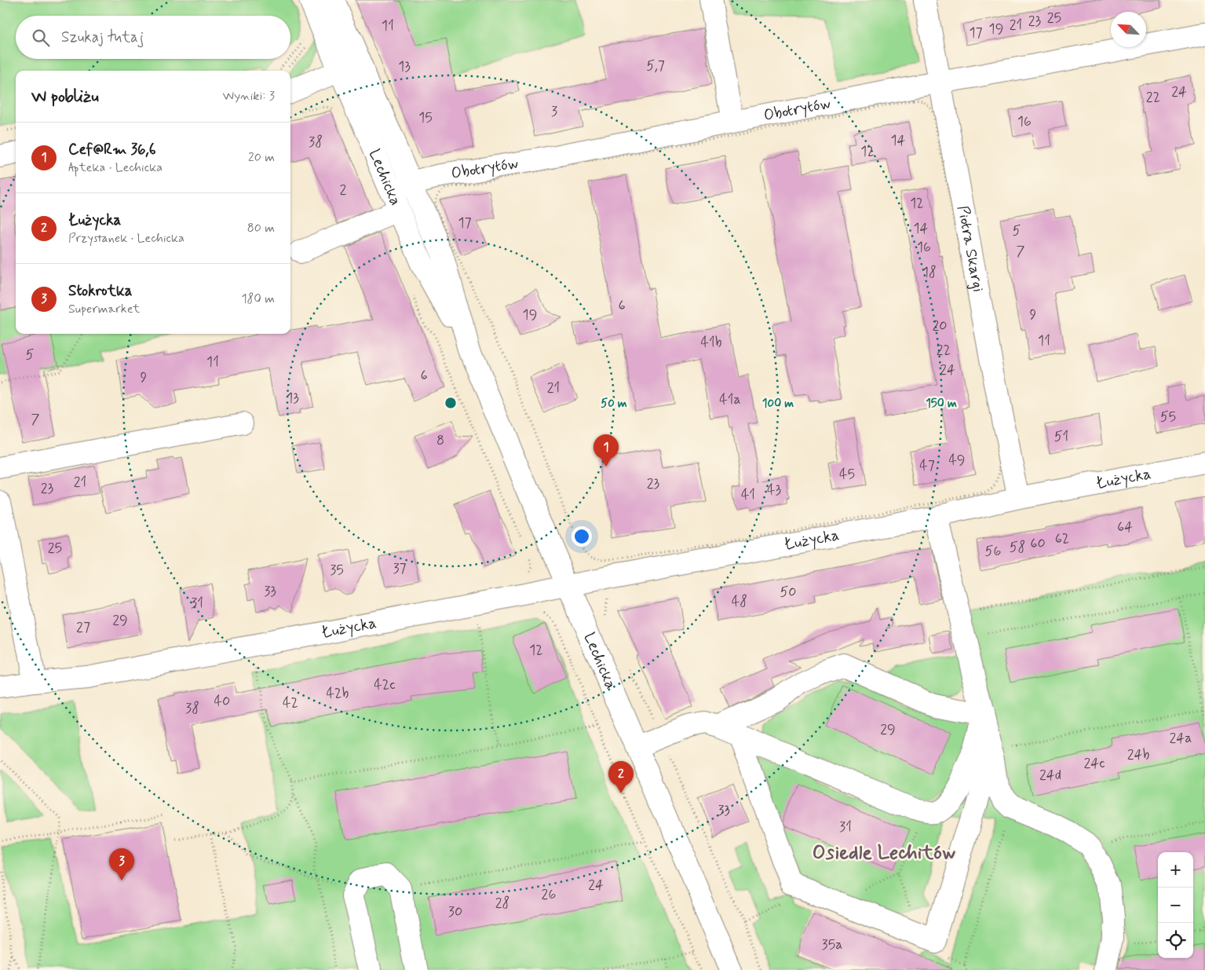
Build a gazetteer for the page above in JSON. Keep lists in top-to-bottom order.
{
  "streets": {
    "street": [
      "Obotrytów",
      "Lechicka",
      "Piotra Skargi",
      "Łużycka"
    ]
  },
  "crossings": [
    ["Obotrytów", "Lechicka"],
    ["Obotrytów", "Piotra Skargi"],
    ["Lechicka", "Łużycka"],
    ["Piotra Skargi", "Łużycka"]
  ],
  "districts": ["Osiedle Lechitów"],
  "house_numbers": [
    "25",
    "23",
    "21",
    "11",
    "19",
    "17",
    "5,7",
    "13",
    "24",
    "22",
    "3",
    "15",
    "16",
    "14",
    "38",
    "12",
    "2",
    "12",
    "17",
    "14",
    "5",
    "16",
    "7",
    "18",
    "6",
    "19",
    "9",
    "20",
    "11",
    "41b",
    "22",
    "5",
    "11",
    "24",
    "6",
    "9",
    "21",
    "13",
    "41a",
    "55",
    "7",
    "51",
    "8",
    "49",
    "47",
    "45",
    "21",
    "23",
    "23",
    "43",
    "41",
    "64",
    "62",
    "60",
    "58",
    "25",
    "56",
    "37",
    "35",
    "33",
    "50",
    "48",
    "31",
    "29",
    "27",
    "12",
    "42c",
    "42b",
    "40",
    "42",
    "38",
    "29",
    "24a",
    "24b",
    "24c",
    "24d",
    "33",
    "31",
    "24",
    "26",
    "28",
    "30",
    "35a"
  ],
  "north": "top left",
  "page": {
    "search": "Szukaj tutaj",
    "heading": ["W pobliżu", "Wyniki: 3"],
    "list": [
      {
        "mark": "1",
        "name": "Cef@Rm 36,6",
        "note": "Apteka · Lechicka",
        "value": "20 m"
      },
      {
        "mark": "2",
        "name": "Łużycka",
        "note": "Przystanek · Lechicka",
        "value": "80 m"
      },
      {
        "mark": "3",
        "name": "Stokrotka",
        "note": "Supermarket",
        "value": "180 m"
      }
    ],
    "pins": ["1", "2", "3"],
    "map_buttons": ["+", "−"]
  },
  "rings": ["50 m", "100 m", "150 m"]
}
